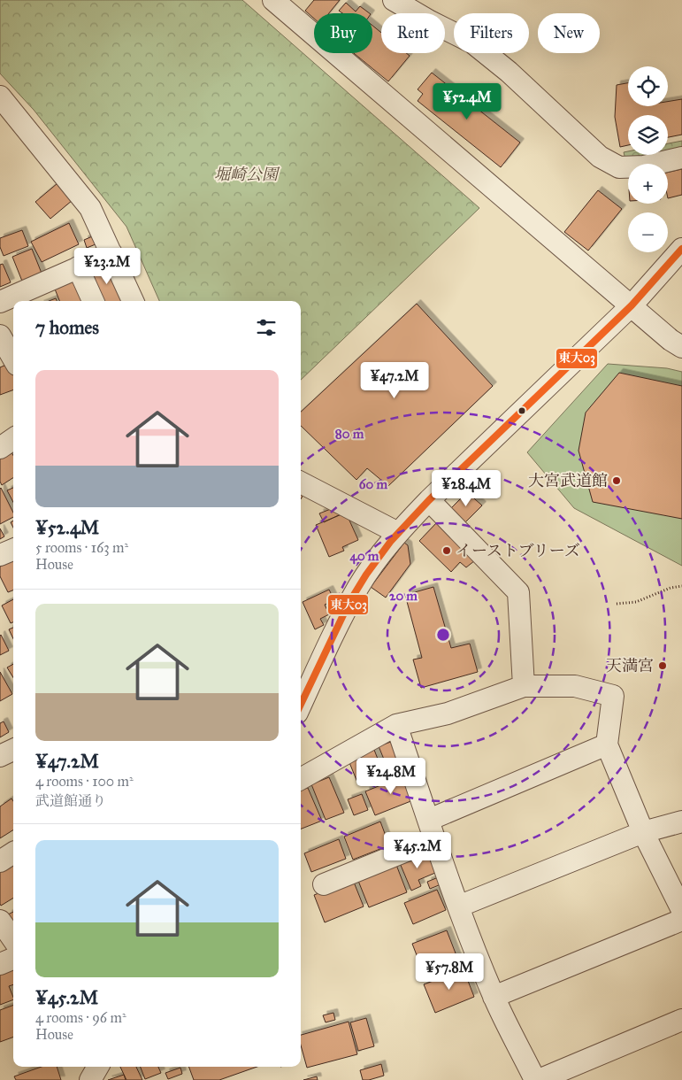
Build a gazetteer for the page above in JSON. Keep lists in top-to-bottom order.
{
  "parks": ["堀崎公園"],
  "places": ["大宮武道館", "イーストブリーズ", "天満宮"],
  "lines": ["transit line 東大03"],
  "page": {
    "chip": [
      "Buy",
      "Rent",
      "Filters",
      "New"
    ],
    "map_buttons": ["+", "−"],
    "price": [
      "¥52.4M",
      "¥23.2M",
      "¥47.2M",
      "¥28.4M",
      "¥24.8M",
      "¥45.2M",
      "¥57.8M"
    ],
    "heading": "7 homes",
    "list": [
      {
        "name": "¥52.4M",
        "note": "5 rooms · 163 m² · House"
      },
      {
        "name": "¥47.2M",
        "note": "4 rooms · 100 m² · 武道館通り"
      },
      {
        "name": "¥45.2M",
        "note": "4 rooms · 96 m² · House"
      }
    ]
  },
  "rings": [
    "80 m",
    "60 m",
    "40 m",
    "20 m"
  ]
}
